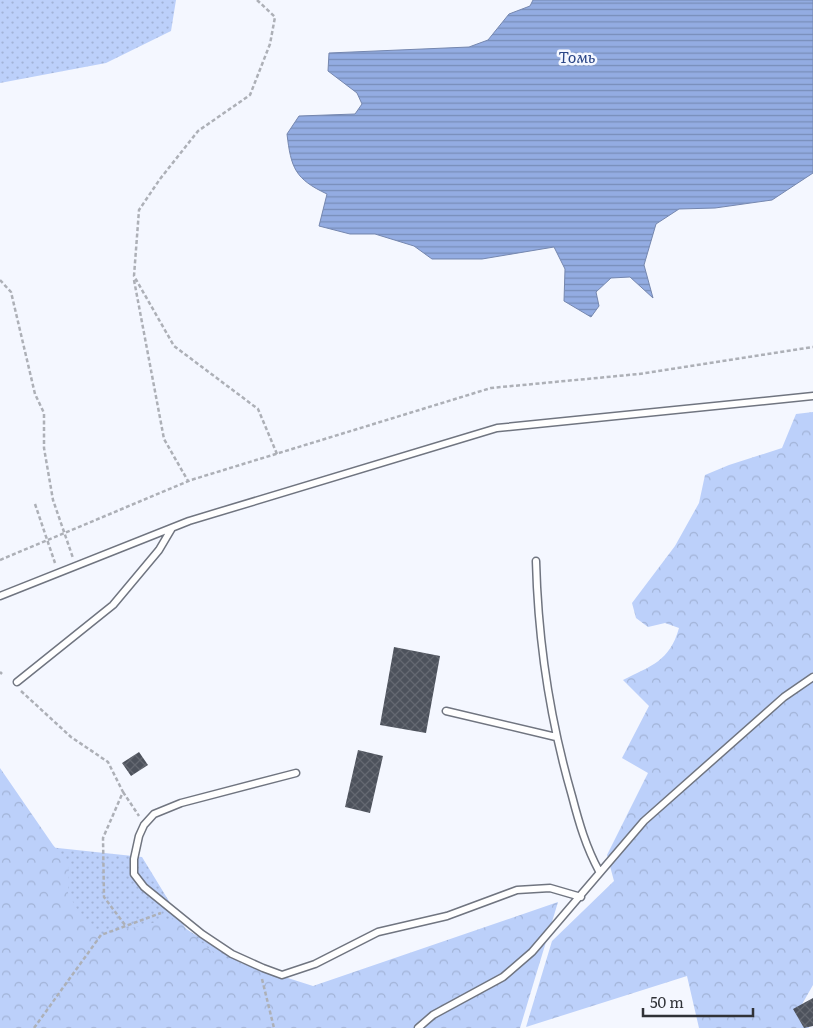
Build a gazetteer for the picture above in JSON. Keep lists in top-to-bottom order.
{
  "water": ["Томь"],
  "scale_bar": "50 m"
}
